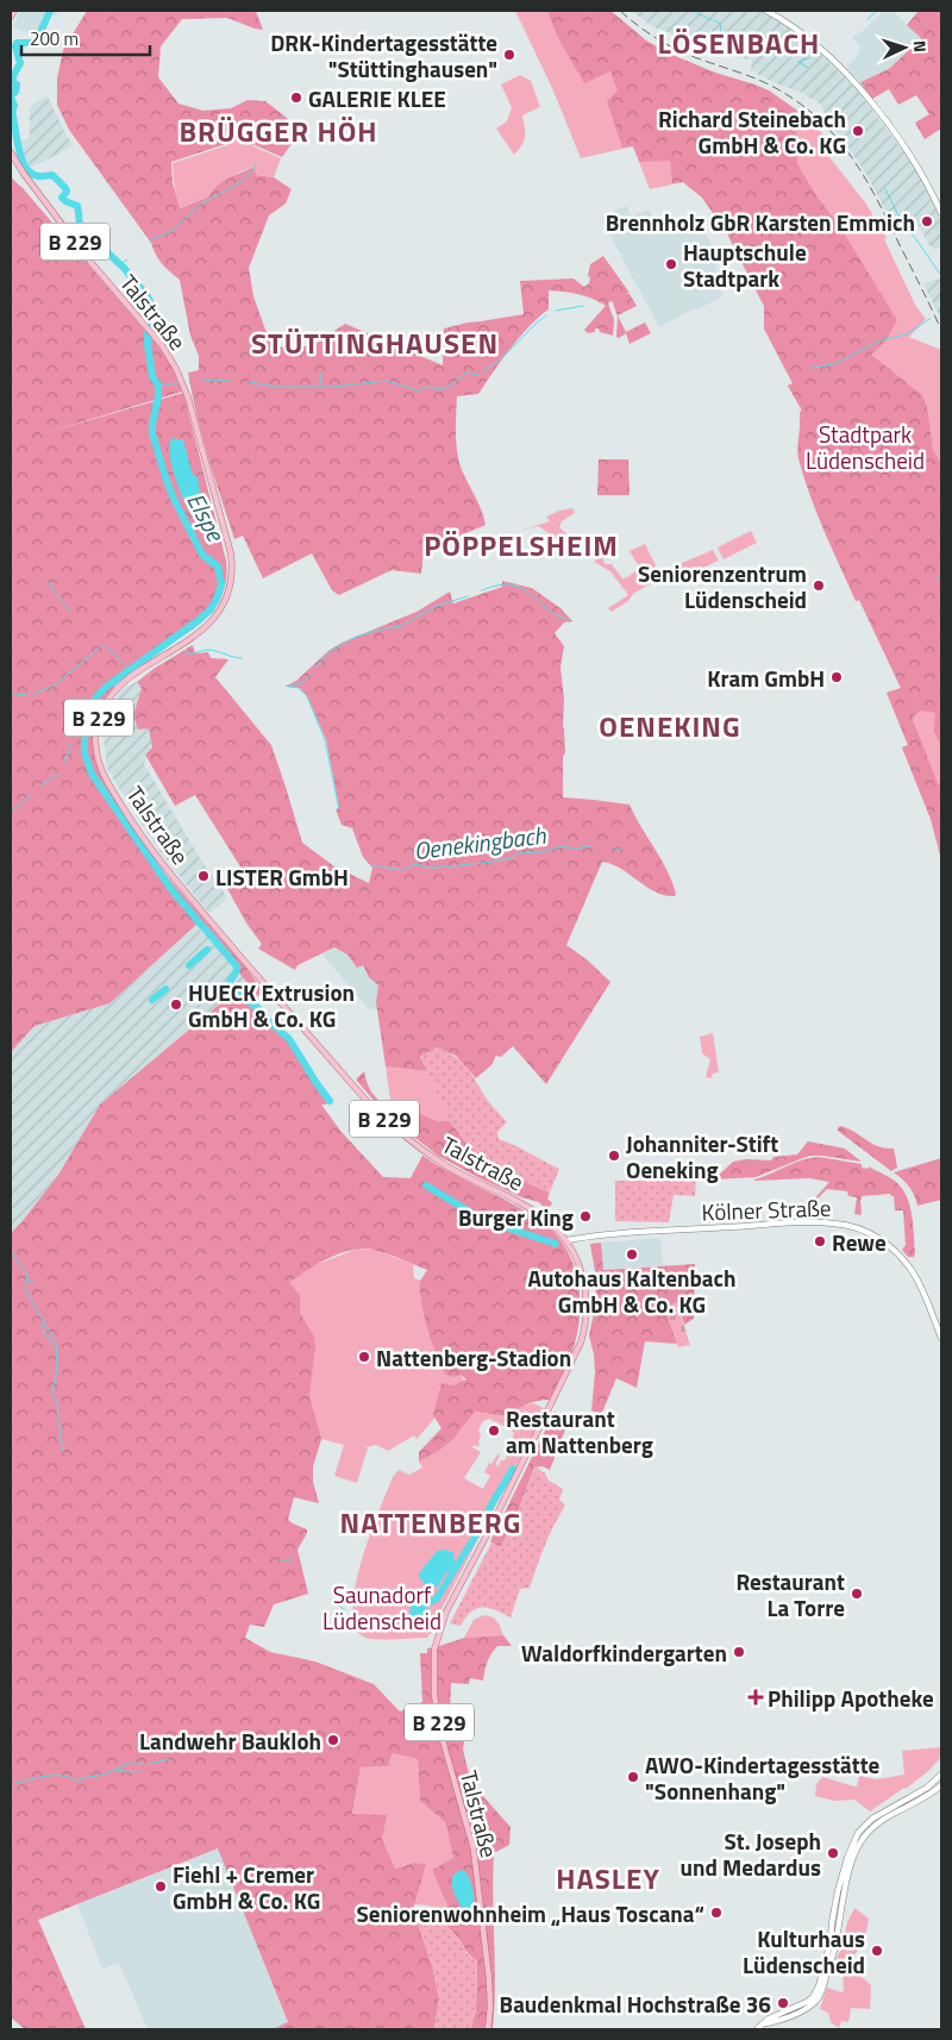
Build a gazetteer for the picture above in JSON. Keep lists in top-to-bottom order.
{
  "streets": {
    "main road": ["B 229", "Talstraße", "Kölner Straße"]
  },
  "crossings": [
    ["Talstraße", "Kölner Straße"]
  ],
  "districts": [
    "LÖSENBACH",
    "BRÜGGER HÖH",
    "STÜTTINGHAUSEN",
    "PÖPPELSHEIM",
    "OENEKING",
    "NATTENBERG",
    "HASLEY"
  ],
  "water": ["Elspe", "Oenekingbach"],
  "parks": ["Stadtpark Lüdenscheid", "Saunadorf Lüdenscheid"],
  "places": {
    "other": [
      "DRK-Kindertagesstätte \"Stüttinghausen\"",
      "GALERIE KLEE",
      "Richard Steinebach GmbH & Co. KG",
      "Brennholz GbR Karsten Emmich",
      "Hauptschule Stadtpark",
      "Seniorenzentrum Lüdenscheid",
      "Kram GmbH",
      "LISTER GmbH",
      "HUECK Extrusion GmbH & Co. KG",
      "Johanniter-Stift Oeneking",
      "Burger King",
      "Rewe",
      "Autohaus Kaltenbach GmbH & Co. KG",
      "Nattenberg-Stadion",
      "Restaurant am Nattenberg",
      "Restaurant La Torre",
      "Waldorfkindergarten",
      "Landwehr Baukloh",
      "AWO-Kindertagesstätte \"Sonnenhang\"",
      "St. Joseph und Medardus",
      "Fiehl + Cremer GmbH & Co. KG",
      "Seniorenwohnheim „Haus Toscana“",
      "Kulturhaus Lüdenscheid",
      "Baudenkmal Hochstraße 36"
    ],
    "health": ["Philipp Apotheke"]
  },
  "scale_bar": "200 m",
  "north": "right"
}
